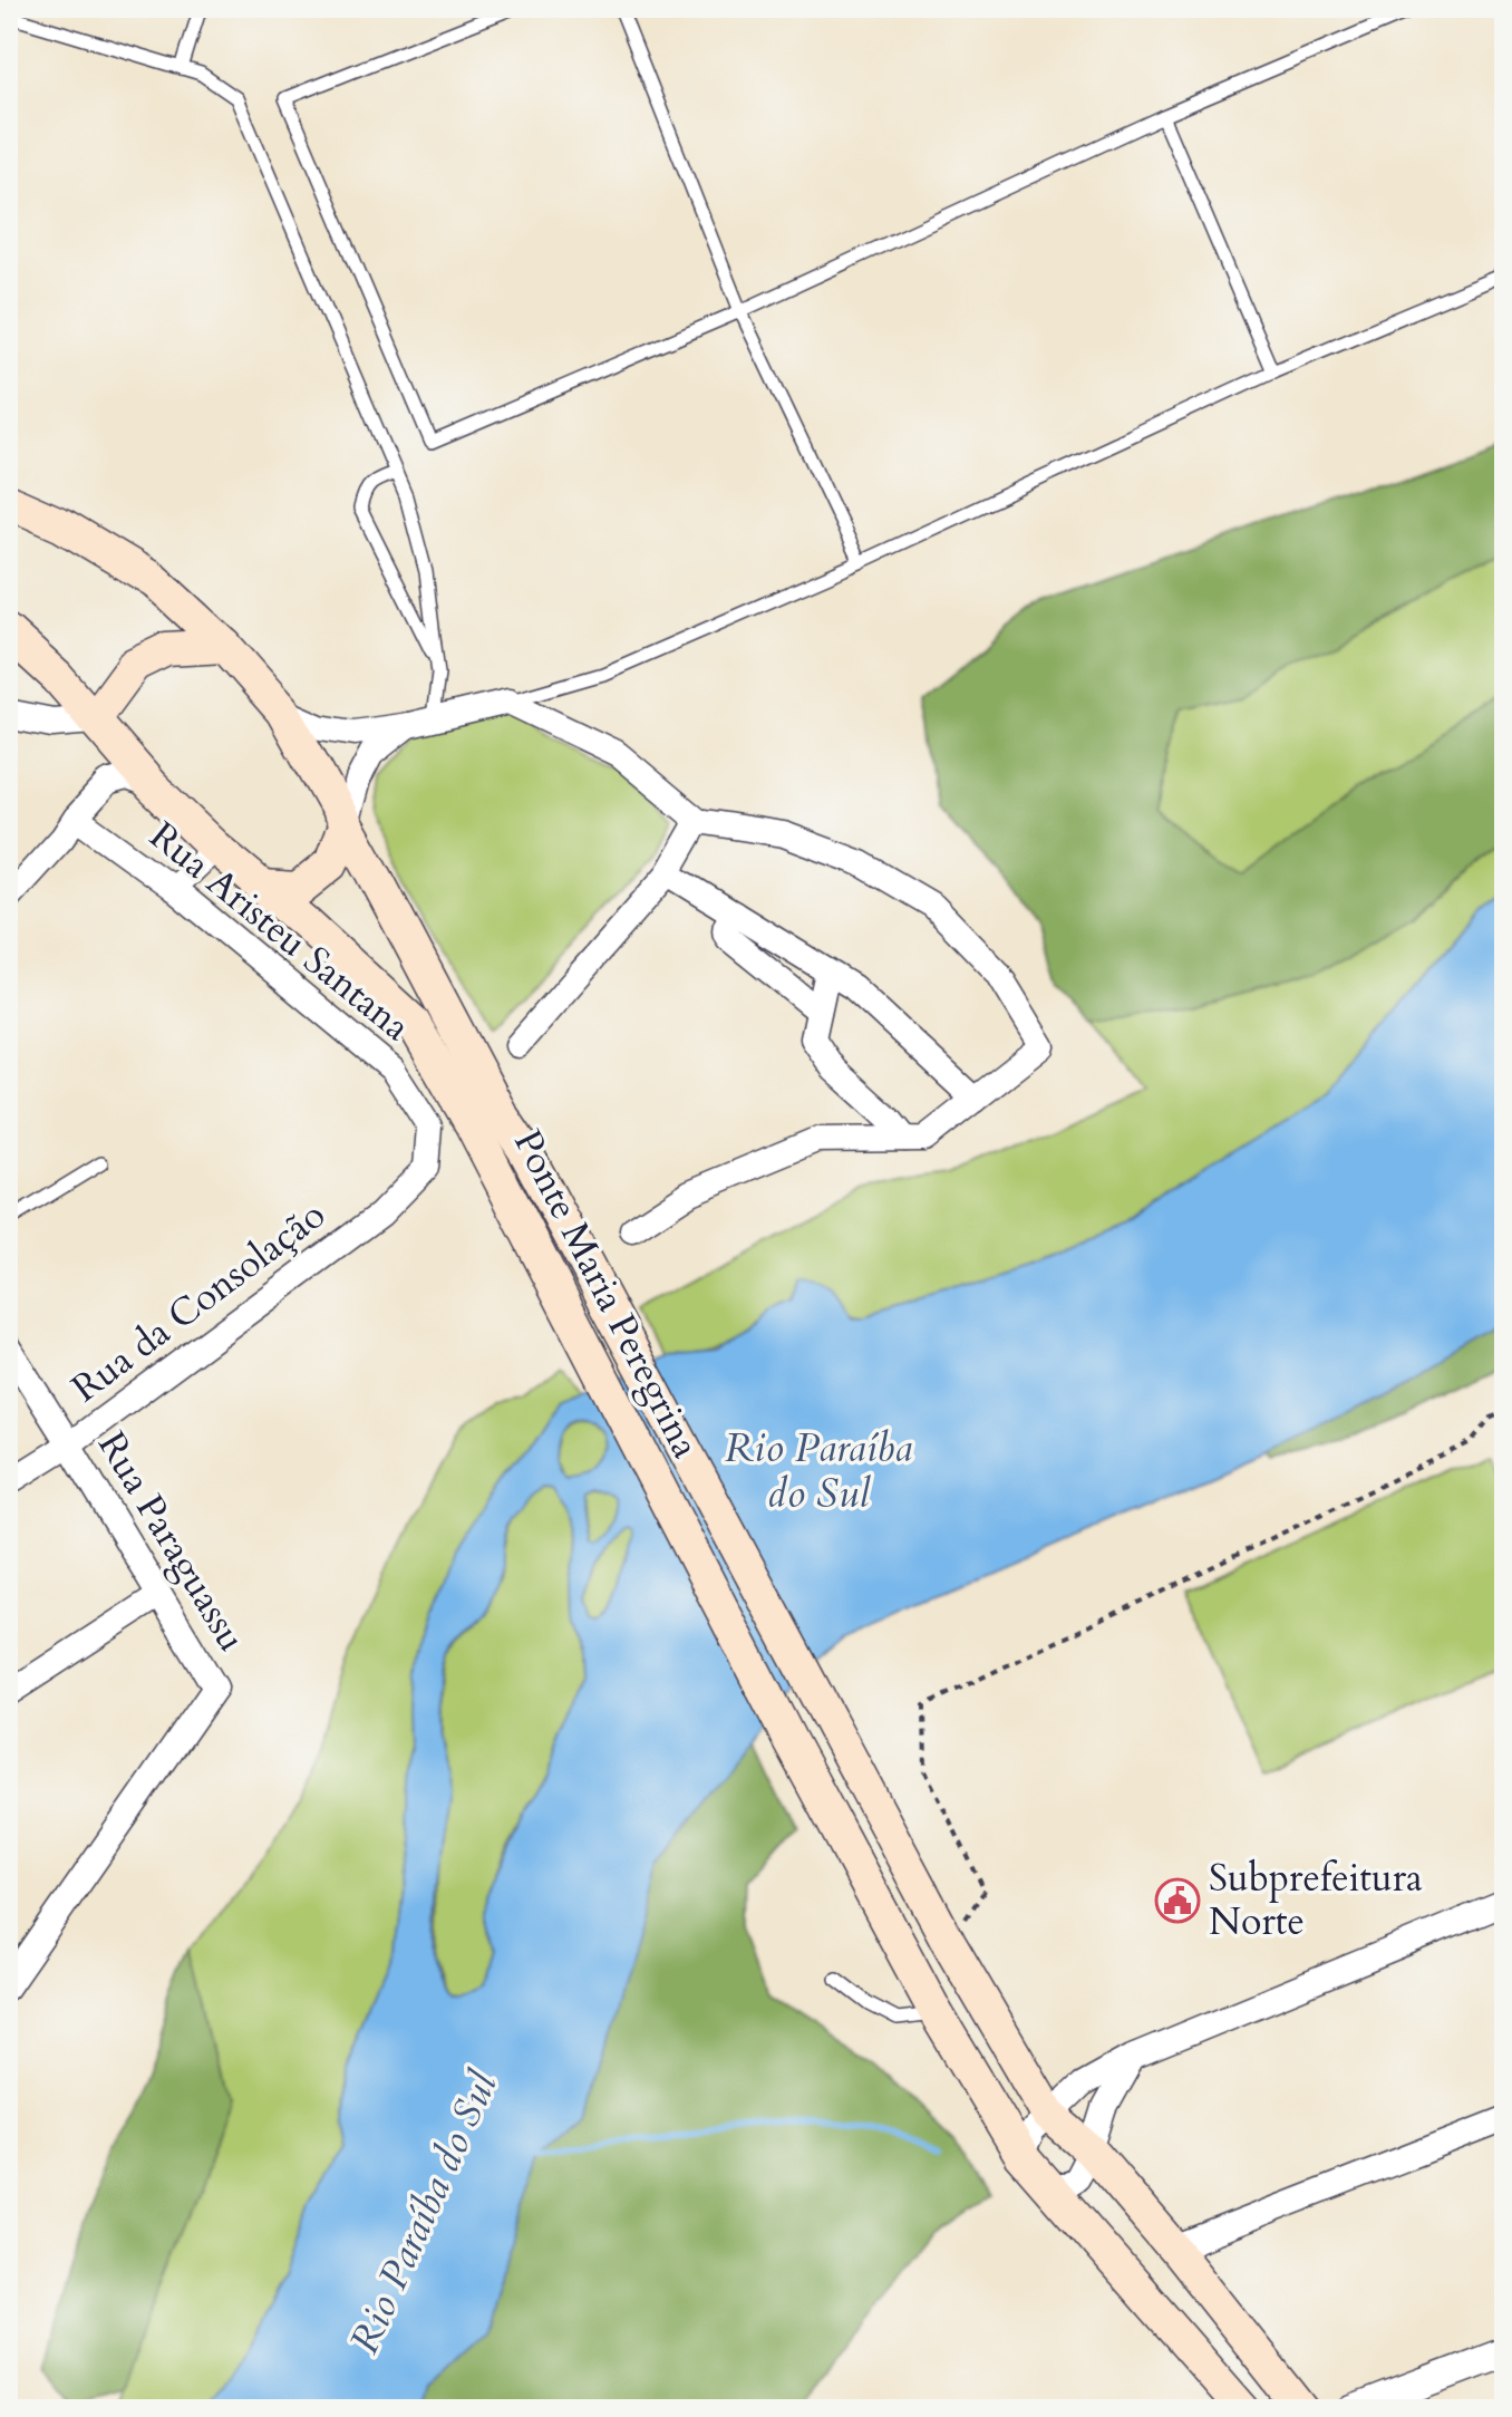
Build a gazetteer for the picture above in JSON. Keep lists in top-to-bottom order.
{
  "streets": {
    "main road": ["Ponte Maria Peregrina"],
    "street": ["Rua Aristeu Santana", "Rua da Consolação", "Rua Paraguassu"]
  },
  "crossings": [
    ["Rua Aristeu Santana", "Rua da Consolação"],
    ["Rua da Consolação", "Rua Paraguassu"]
  ],
  "water": ["Rio Paraíba do Sul"],
  "places": {
    "public building": ["Subprefeitura Norte"]
  }
}
